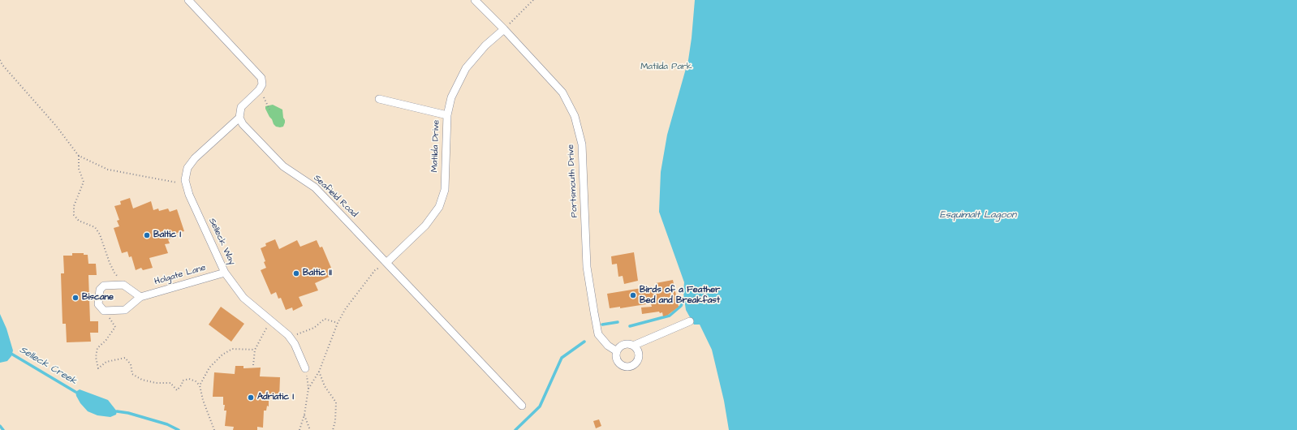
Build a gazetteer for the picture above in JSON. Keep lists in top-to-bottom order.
{
  "streets": {
    "street": [
      "Matilda Drive",
      "Portsmouth Drive",
      "Seafield Road",
      "Selleck Way",
      "Holgate Lane"
    ]
  },
  "crossings": [
    ["Matilda Drive", "Portsmouth Drive"],
    ["Matilda Drive", "Seafield Road"],
    ["Seafield Road", "Selleck Way"],
    ["Selleck Way", "Holgate Lane"]
  ],
  "water": ["Esquimalt Lagoon", "Selleck Creek"],
  "parks": ["Matilda Park"],
  "places": [
    "Baltic I",
    "Baltic II",
    "Birds of a Feather Bed and Breakfast",
    "Biscane",
    "Adriatic I"
  ]
}
